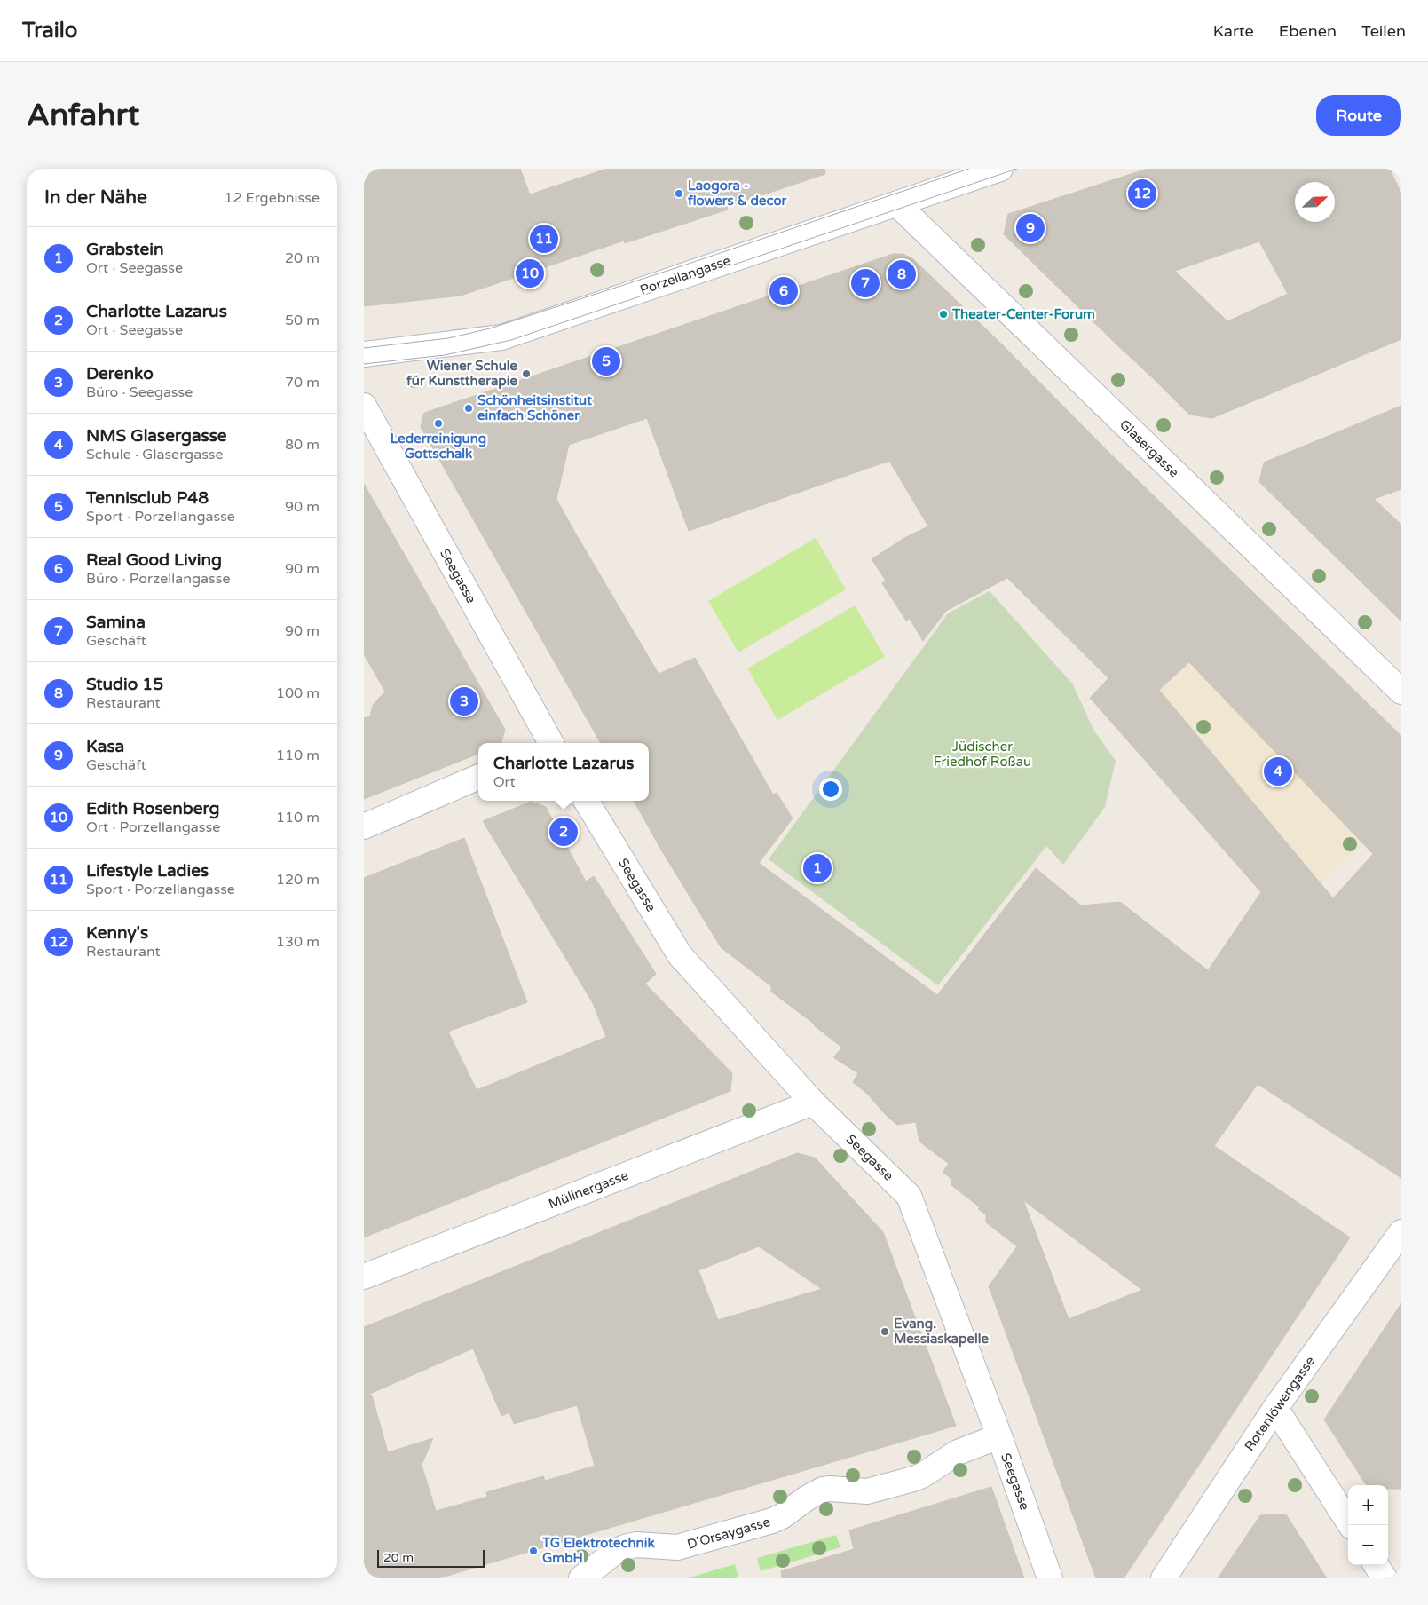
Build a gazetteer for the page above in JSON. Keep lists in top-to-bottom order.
{
  "streets": {
    "street": [
      "Porzellangasse",
      "Glasergasse",
      "Seegasse",
      "Müllnergasse",
      "Rotenlöwengasse",
      "D'Orsaygasse"
    ]
  },
  "crossings": [
    ["Porzellangasse", "Glasergasse"],
    ["Seegasse", "Müllnergasse"],
    ["Seegasse", "D'Orsaygasse"]
  ],
  "parks": ["Jüdischer Friedhof Roßau"],
  "places": [
    "Laogora - flowers & decor",
    "Theater-Center-Forum",
    "Wiener Schule für Kunsttherapie",
    "Schönheitsinstitut einfach Schöner",
    "Lederreinigung Gottschalk",
    "Evang. Messiaskapelle",
    "TG Elektrotechnik GmbH"
  ],
  "scale_bar": "20 m",
  "north": "top right",
  "page": {
    "header": "Trailo",
    "nav": ["Karte", "Ebenen", "Teilen"],
    "buttons": "Route",
    "title": "Anfahrt",
    "heading": ["In der Nähe", "12 Ergebnisse"],
    "pins": [
      "12",
      "9",
      "11",
      "10",
      "8",
      "7",
      "6",
      "5",
      "3",
      "4",
      "2",
      "1"
    ],
    "list": [
      {
        "mark": "1",
        "name": "Grabstein",
        "note": "Ort · Seegasse",
        "value": "20 m"
      },
      {
        "mark": "2",
        "name": "Charlotte Lazarus",
        "note": "Ort · Seegasse",
        "value": "50 m"
      },
      {
        "mark": "3",
        "name": "Derenko",
        "note": "Büro · Seegasse",
        "value": "70 m"
      },
      {
        "mark": "4",
        "name": "NMS Glasergasse",
        "note": "Schule · Glasergasse",
        "value": "80 m"
      },
      {
        "mark": "5",
        "name": "Tennisclub P48",
        "note": "Sport · Porzellangasse",
        "value": "90 m"
      },
      {
        "mark": "6",
        "name": "Real Good Living",
        "note": "Büro · Porzellangasse",
        "value": "90 m"
      },
      {
        "mark": "7",
        "name": "Samina",
        "note": "Geschäft",
        "value": "90 m"
      },
      {
        "mark": "8",
        "name": "Studio 15",
        "note": "Restaurant",
        "value": "100 m"
      },
      {
        "mark": "9",
        "name": "Kasa",
        "note": "Geschäft",
        "value": "110 m"
      },
      {
        "mark": "10",
        "name": "Edith Rosenberg",
        "note": "Ort · Porzellangasse",
        "value": "110 m"
      },
      {
        "mark": "11",
        "name": "Lifestyle Ladies",
        "note": "Sport · Porzellangasse",
        "value": "120 m"
      },
      {
        "mark": "12",
        "name": "Kenny's",
        "note": "Restaurant",
        "value": "130 m"
      }
    ],
    "popup": ["Charlotte Lazarus", "Ort"],
    "map_buttons": ["+", "−"],
    "scale": "20 m"
  }
}
